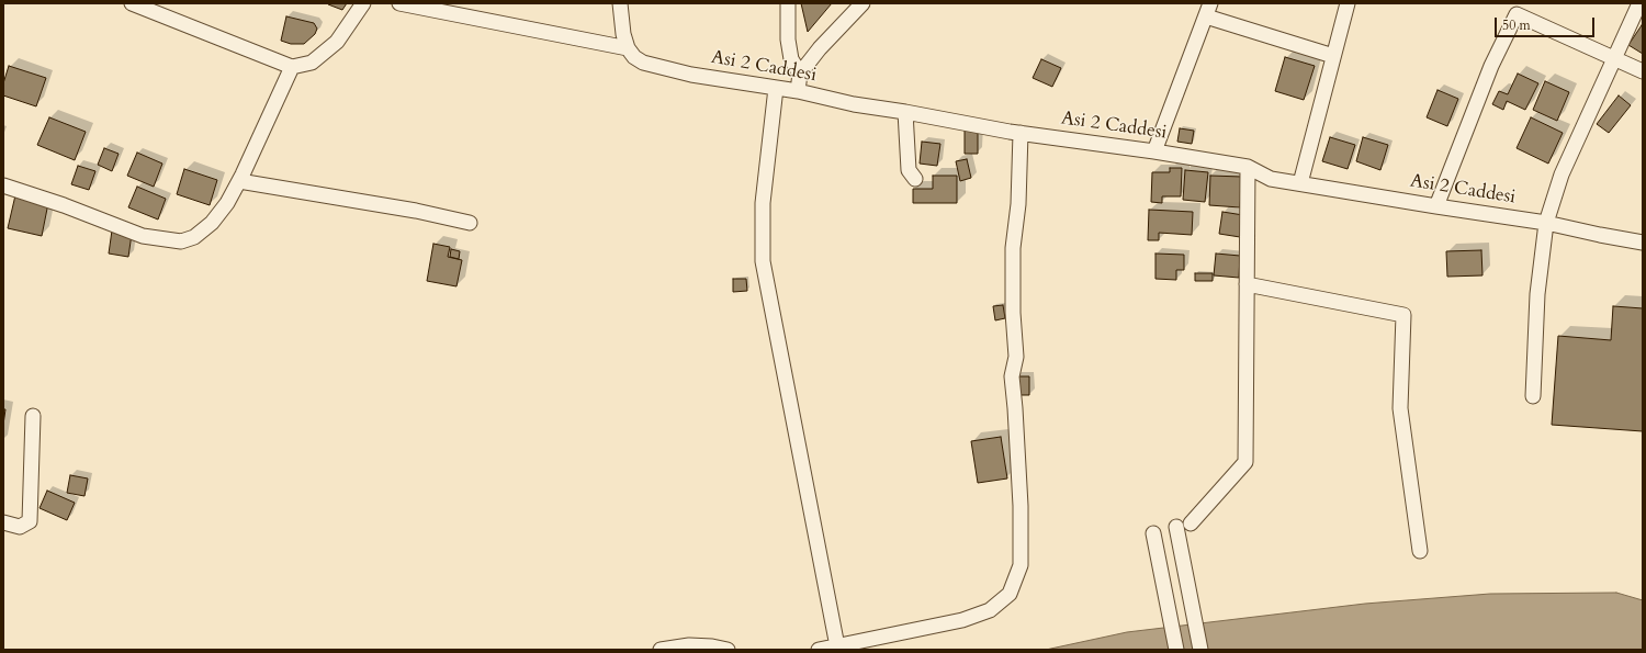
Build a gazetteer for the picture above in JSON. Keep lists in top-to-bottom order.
{
  "streets": {
    "street": ["Asi 2 Caddesi"]
  },
  "scale_bar": "50 m"
}
